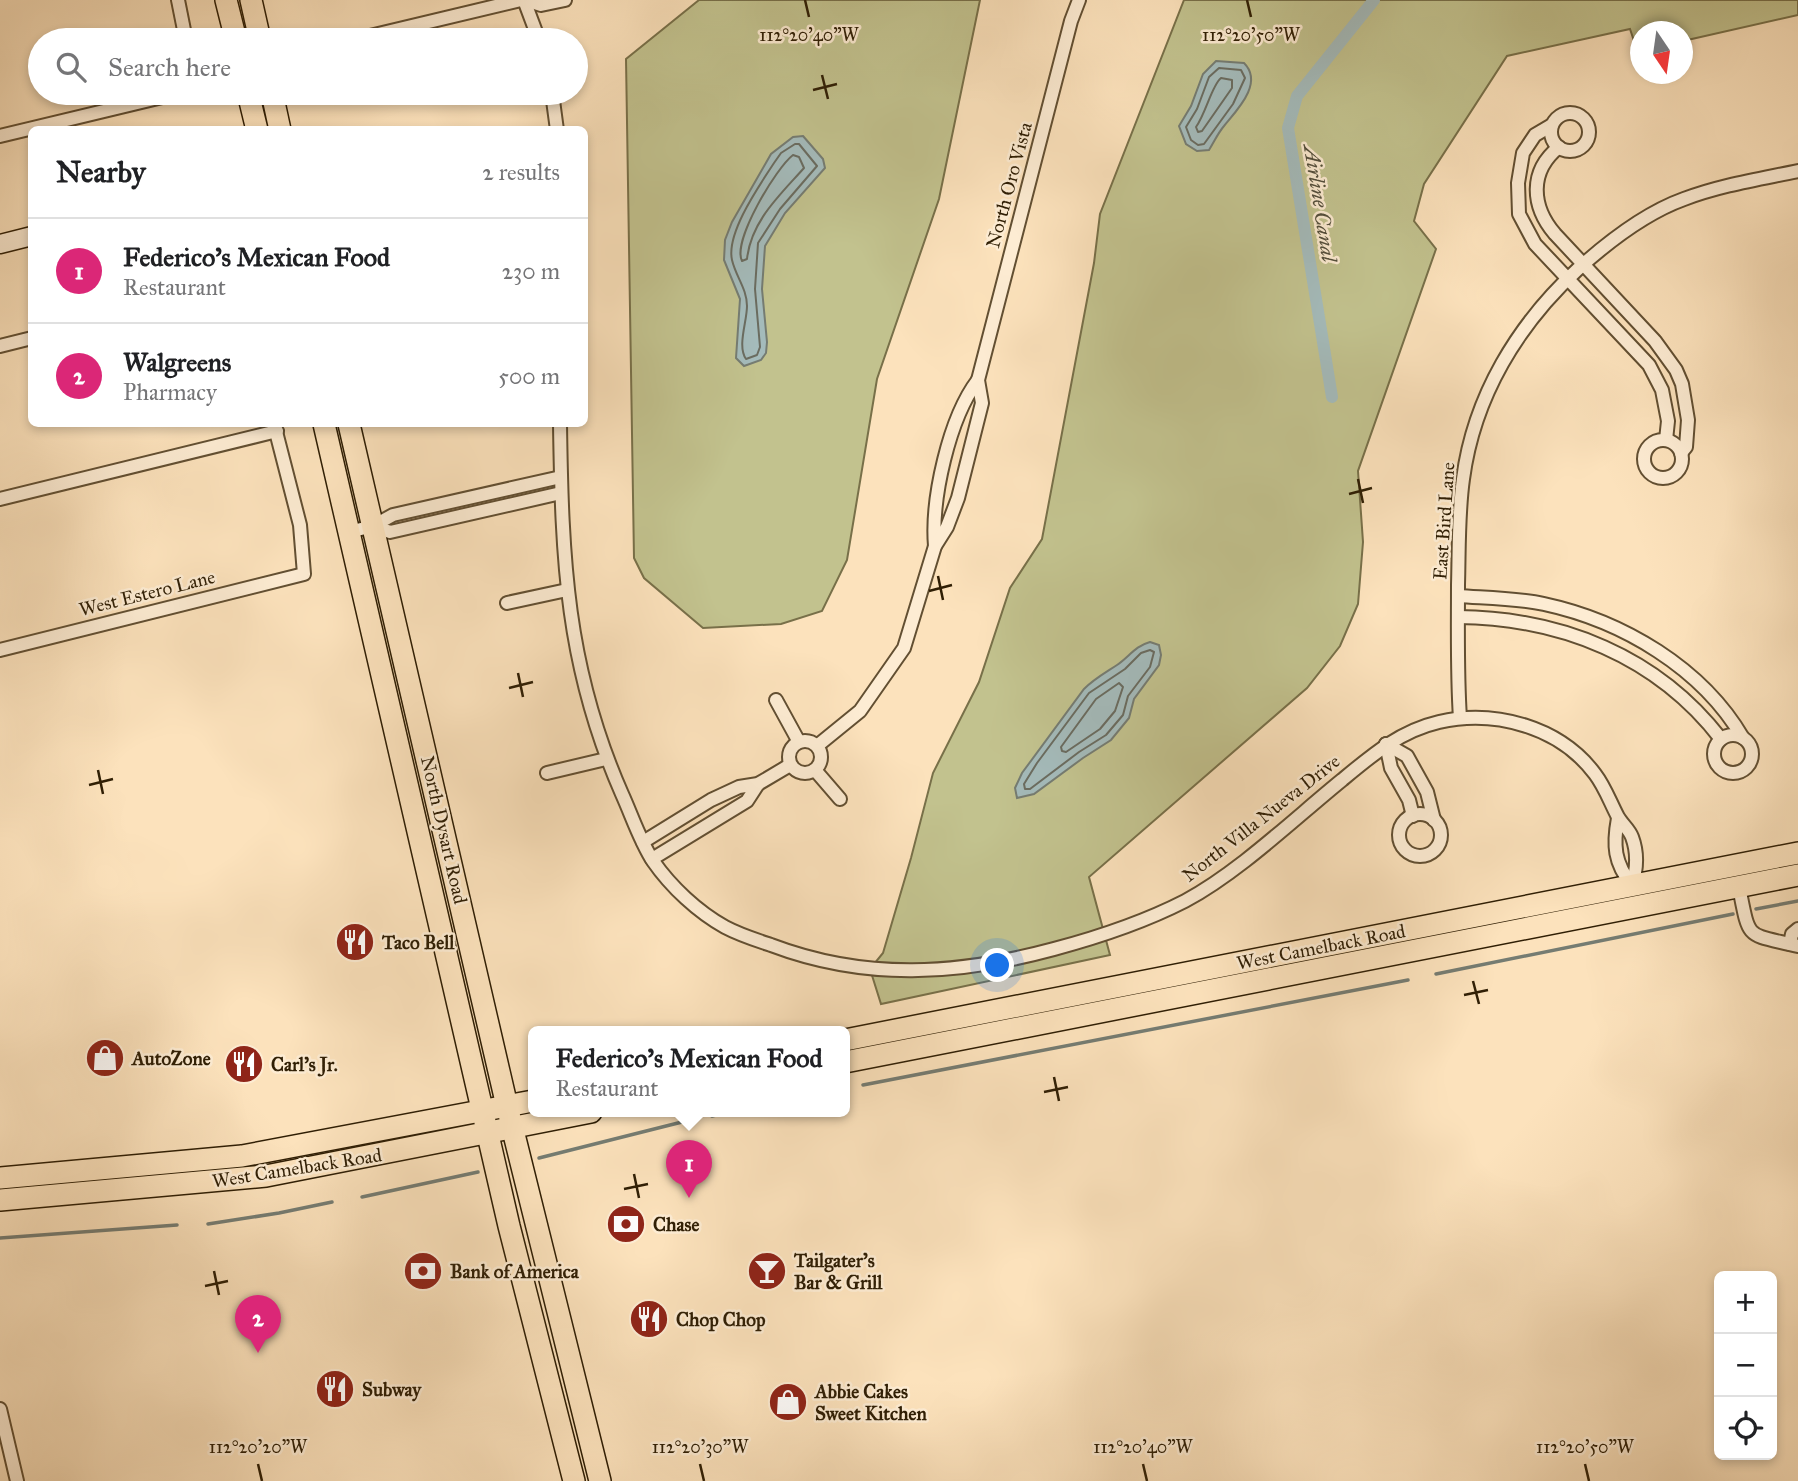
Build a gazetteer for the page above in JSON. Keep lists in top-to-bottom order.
{
  "streets": {
    "main road": ["North Dysart Road", "West Camelback Road"],
    "street": [
      "North Oro Vista",
      "East Bird Lane",
      "West Estero Lane",
      "North Villa Nueva Drive"
    ]
  },
  "crossings": [
    ["East Bird Lane", "North Villa Nueva Drive"],
    ["North Villa Nueva Drive", "West Camelback Road"],
    ["North Dysart Road", "West Camelback Road"]
  ],
  "water": ["Airline Canal"],
  "places": {
    "restaurant": [
      "Taco Bell",
      "Carl's Jr.",
      "Chop Chop",
      "Subway"
    ],
    "shop": ["AutoZone", "Abbie Cakes Sweet Kitchen"],
    "bank": ["Chase", "Bank of America"],
    "bar": ["Tailgater's Bar & Grill"]
  },
  "north": "bottom",
  "page": {
    "search": "Search here",
    "heading": ["Nearby", "2 results"],
    "list": [
      {
        "mark": "1",
        "name": "Federico's Mexican Food",
        "note": "Restaurant",
        "value": "230 m"
      },
      {
        "mark": "2",
        "name": "Walgreens",
        "note": "Pharmacy",
        "value": "500 m"
      }
    ],
    "popup": ["Federico's Mexican Food", "Restaurant"],
    "pins": ["1", "2"],
    "map_buttons": ["+", "−"]
  },
  "coordinates": [
    "112°20'40\"W",
    "112°20'50\"W",
    "112°20'20\"W",
    "112°20'30\"W"
  ]
}
